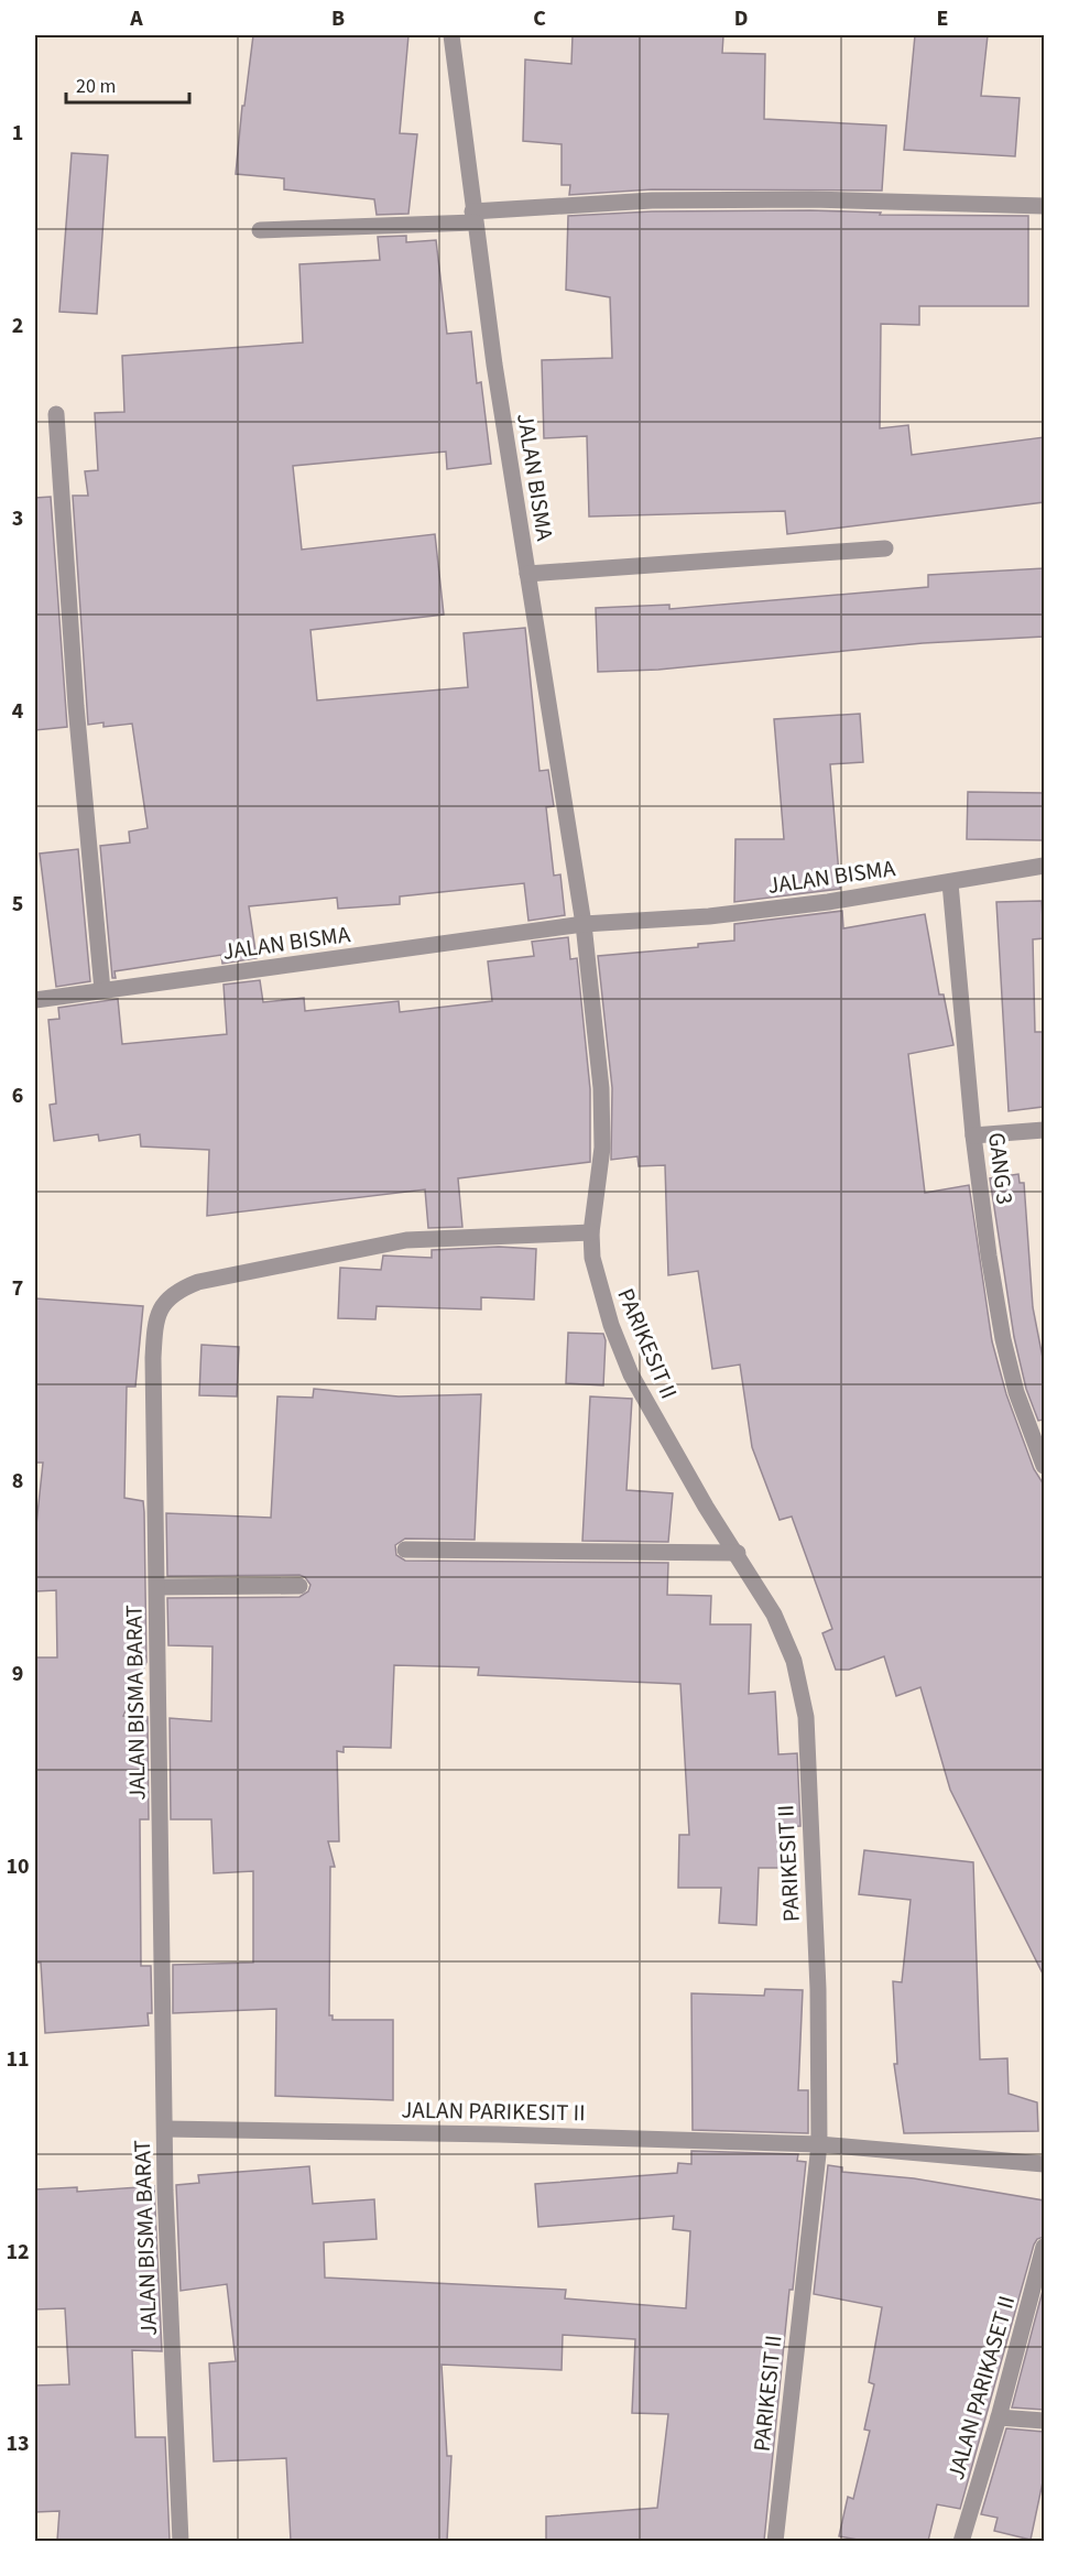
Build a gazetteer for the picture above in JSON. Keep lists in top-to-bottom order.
{
  "streets": {
    "street": [
      "JALAN BISMA",
      "GANG 3",
      "PARIKESIT II",
      "JALAN BISMA BARAT",
      "JALAN PARIKESIT II",
      "JALAN PARIKASET II"
    ]
  },
  "crossings": [
    ["JALAN BISMA", "GANG 3"],
    ["JALAN BISMA", "PARIKESIT II"],
    ["JALAN BISMA", "JALAN BISMA BARAT"],
    ["PARIKESIT II", "JALAN BISMA BARAT"],
    ["PARIKESIT II", "JALAN PARIKESIT II"],
    ["JALAN BISMA BARAT", "JALAN PARIKESIT II"]
  ],
  "scale_bar": "20 m",
  "grid": {
    "columns": [
      "A",
      "B",
      "C",
      "D",
      "E"
    ],
    "rows": [
      "1",
      "2",
      "3",
      "4",
      "5",
      "6",
      "7",
      "8",
      "9",
      "10",
      "11",
      "12",
      "13"
    ]
  }
}
